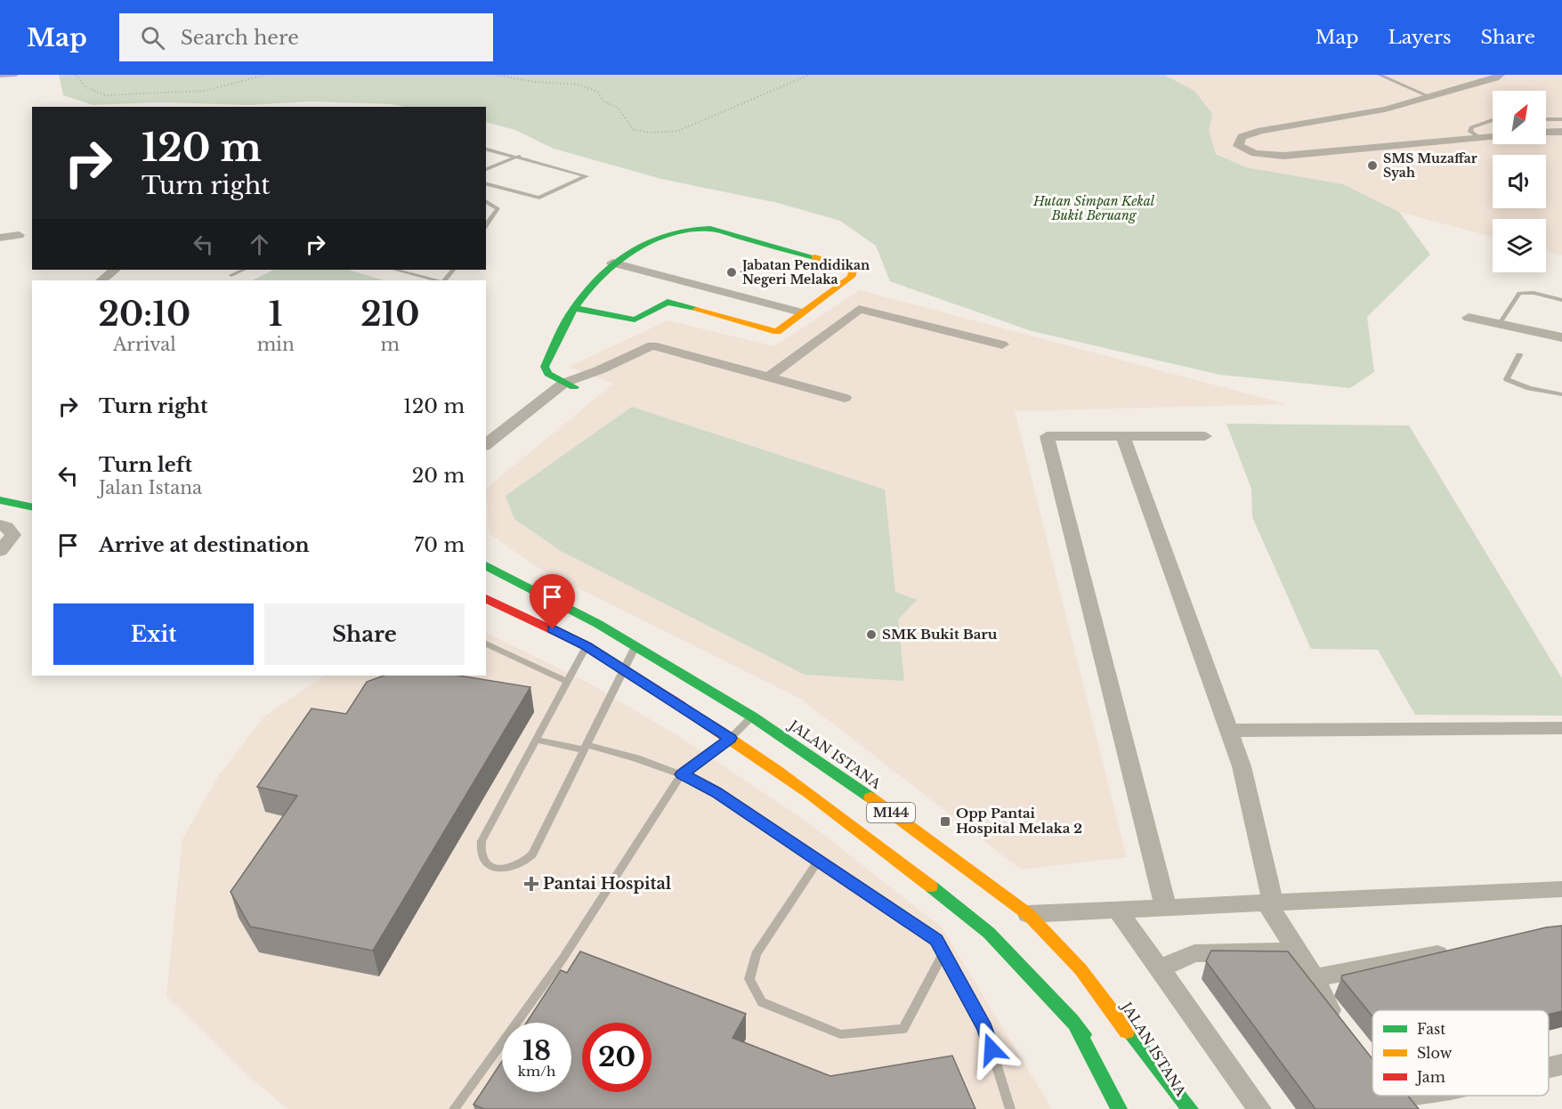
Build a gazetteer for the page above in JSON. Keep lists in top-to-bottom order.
{
  "streets": {
    "main road": ["JALAN ISTANA", "M144"]
  },
  "parks": ["Hutan Simpan Kekal Bukit Beruang"],
  "places": {
    "other": ["SMS Muzaffar Syah", "Jabatan Pendidikan Negeri Melaka", "SMK Bukit Baru"],
    "transit": ["Opp Pantai Hospital Melaka 2"],
    "health": ["Pantai Hospital"]
  },
  "legend": ["Fast", "Slow", "Jam"],
  "north": "top right",
  "page": {
    "header": "Map",
    "search": "Search here",
    "nav": ["Map", "Layers", "Share"],
    "turn": ["120 m", "Turn right"],
    "eta": [
      "20:10",
      "Arrival",
      "1",
      "min",
      "210",
      "m"
    ],
    "list": [
      {
        "name": "Turn right",
        "value": "120 m"
      },
      {
        "name": "Turn left",
        "note": "Jalan Istana",
        "value": "20 m"
      },
      {
        "name": "Arrive at destination",
        "value": "70 m"
      }
    ],
    "buttons": ["Exit", "Share"],
    "speed": "18 km/h",
    "limit": "20"
  }
}
